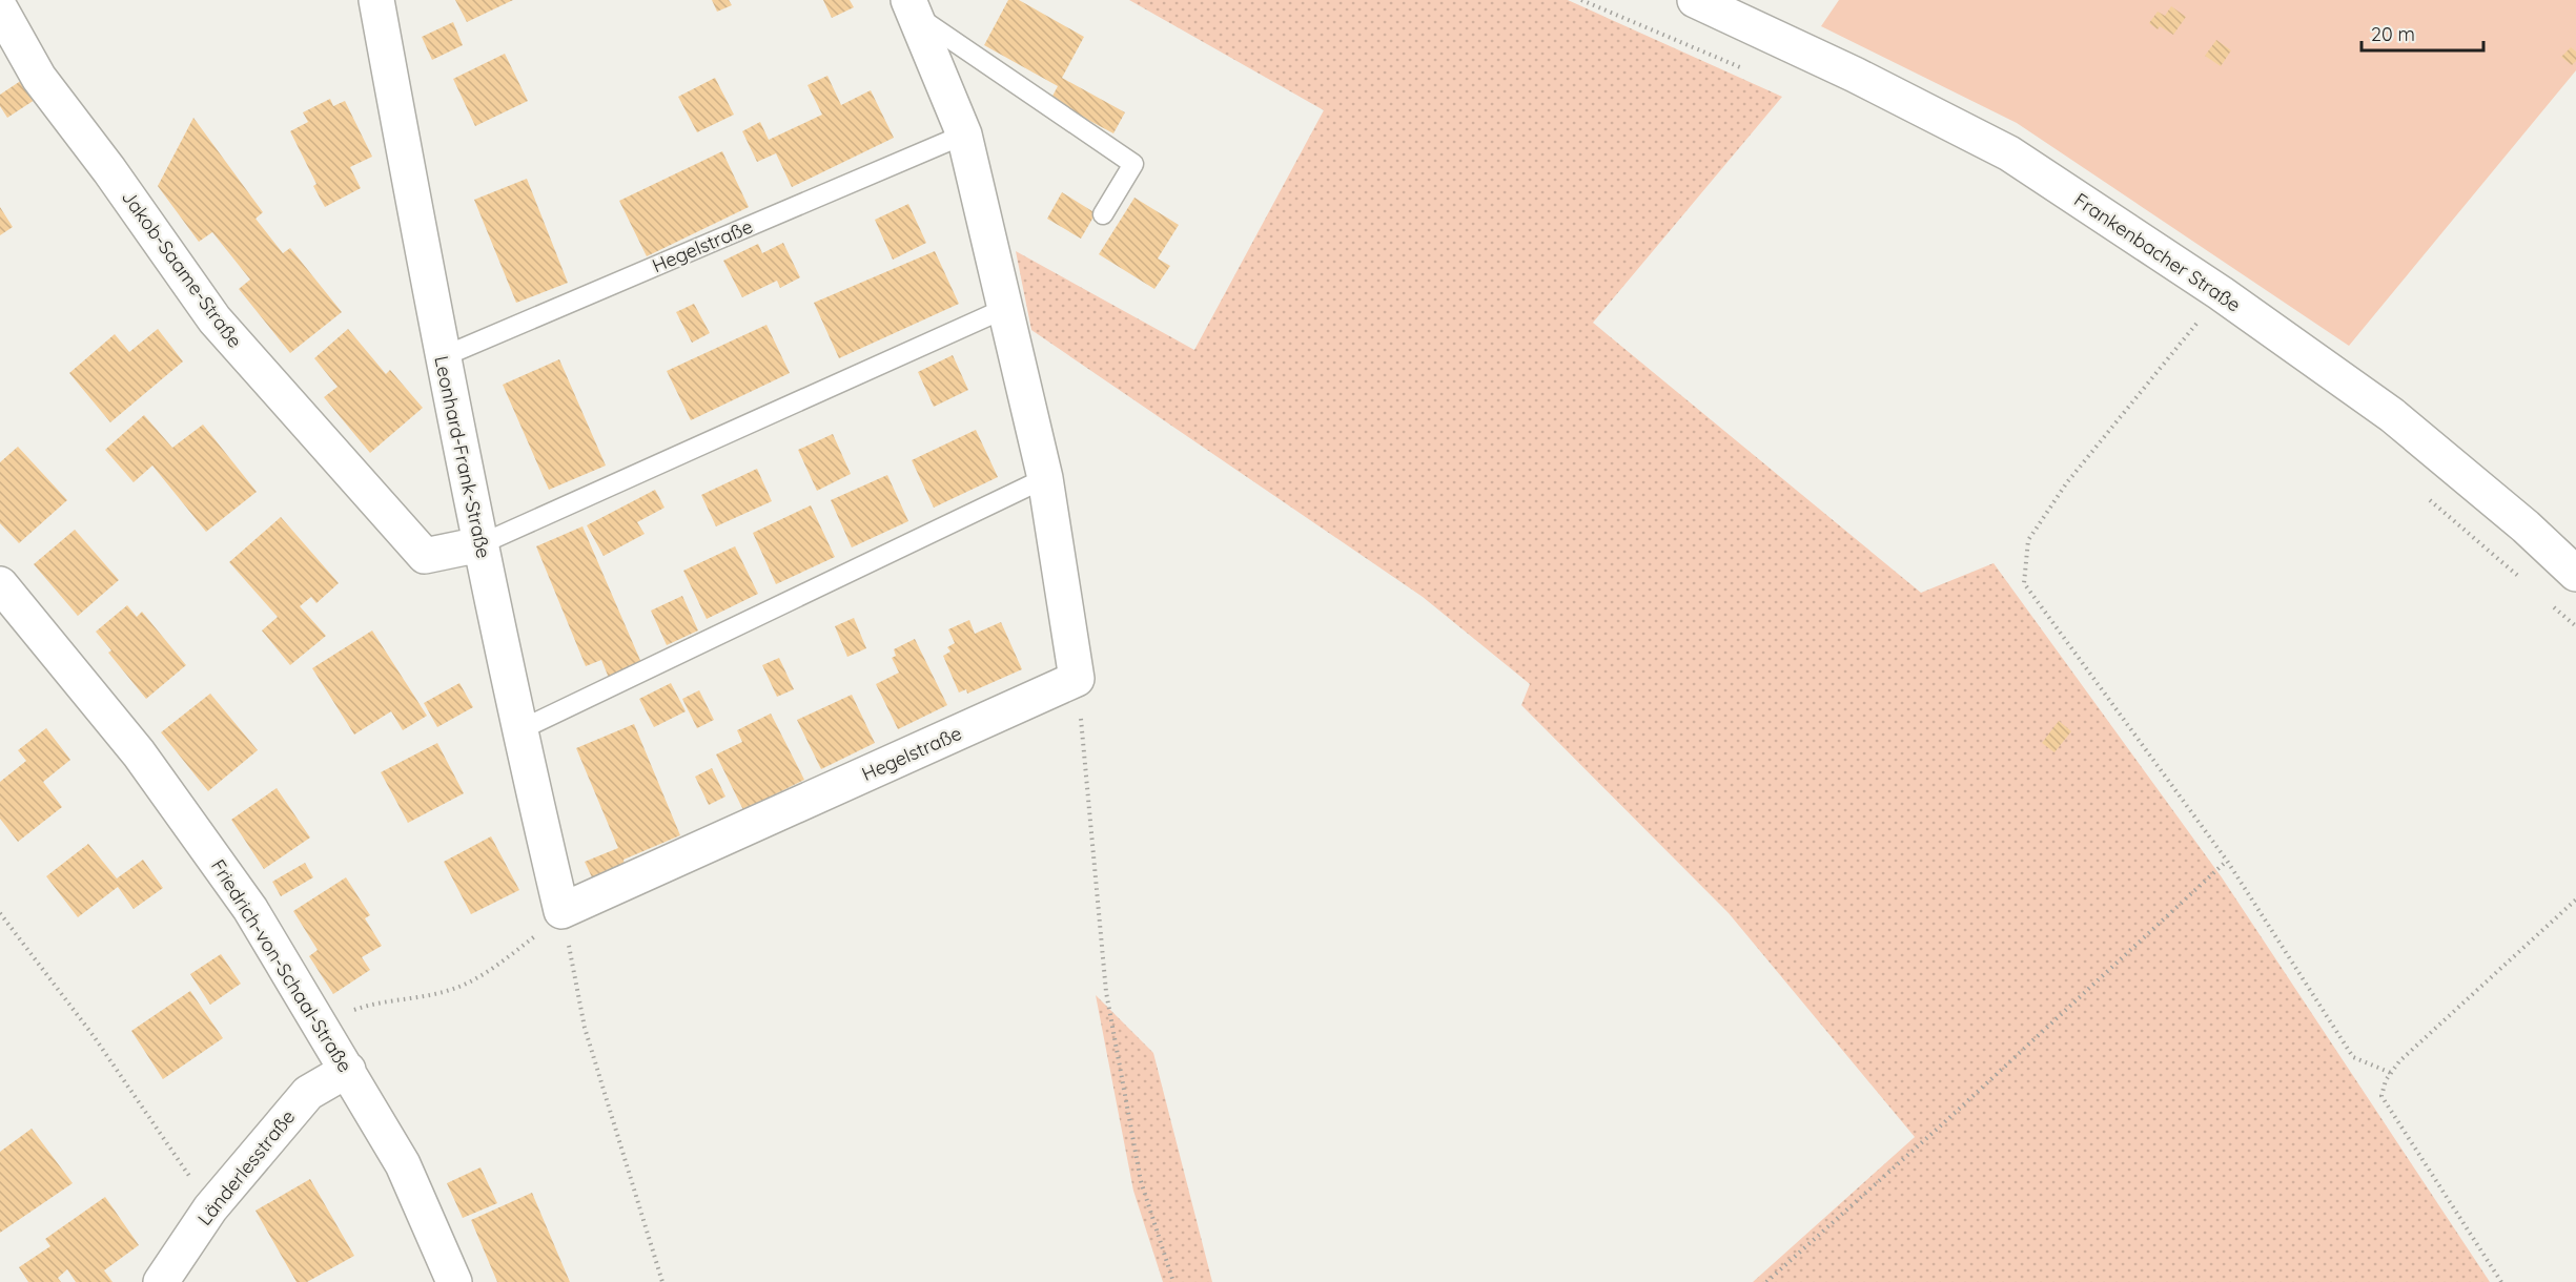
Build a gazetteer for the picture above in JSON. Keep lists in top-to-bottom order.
{
  "streets": {
    "street": [
      "Hegelstraße",
      "Frankenbacher Straße",
      "Jakob-Saame-Straße",
      "Leonhard-Frank-Straße",
      "Friedrich-von-Schaal-Straße",
      "Länderlesstraße"
    ]
  },
  "crossings": [
    ["Hegelstraße", "Leonhard-Frank-Straße"],
    ["Jakob-Saame-Straße", "Leonhard-Frank-Straße"],
    ["Friedrich-von-Schaal-Straße", "Länderlesstraße"]
  ],
  "scale_bar": "20 m"
}
